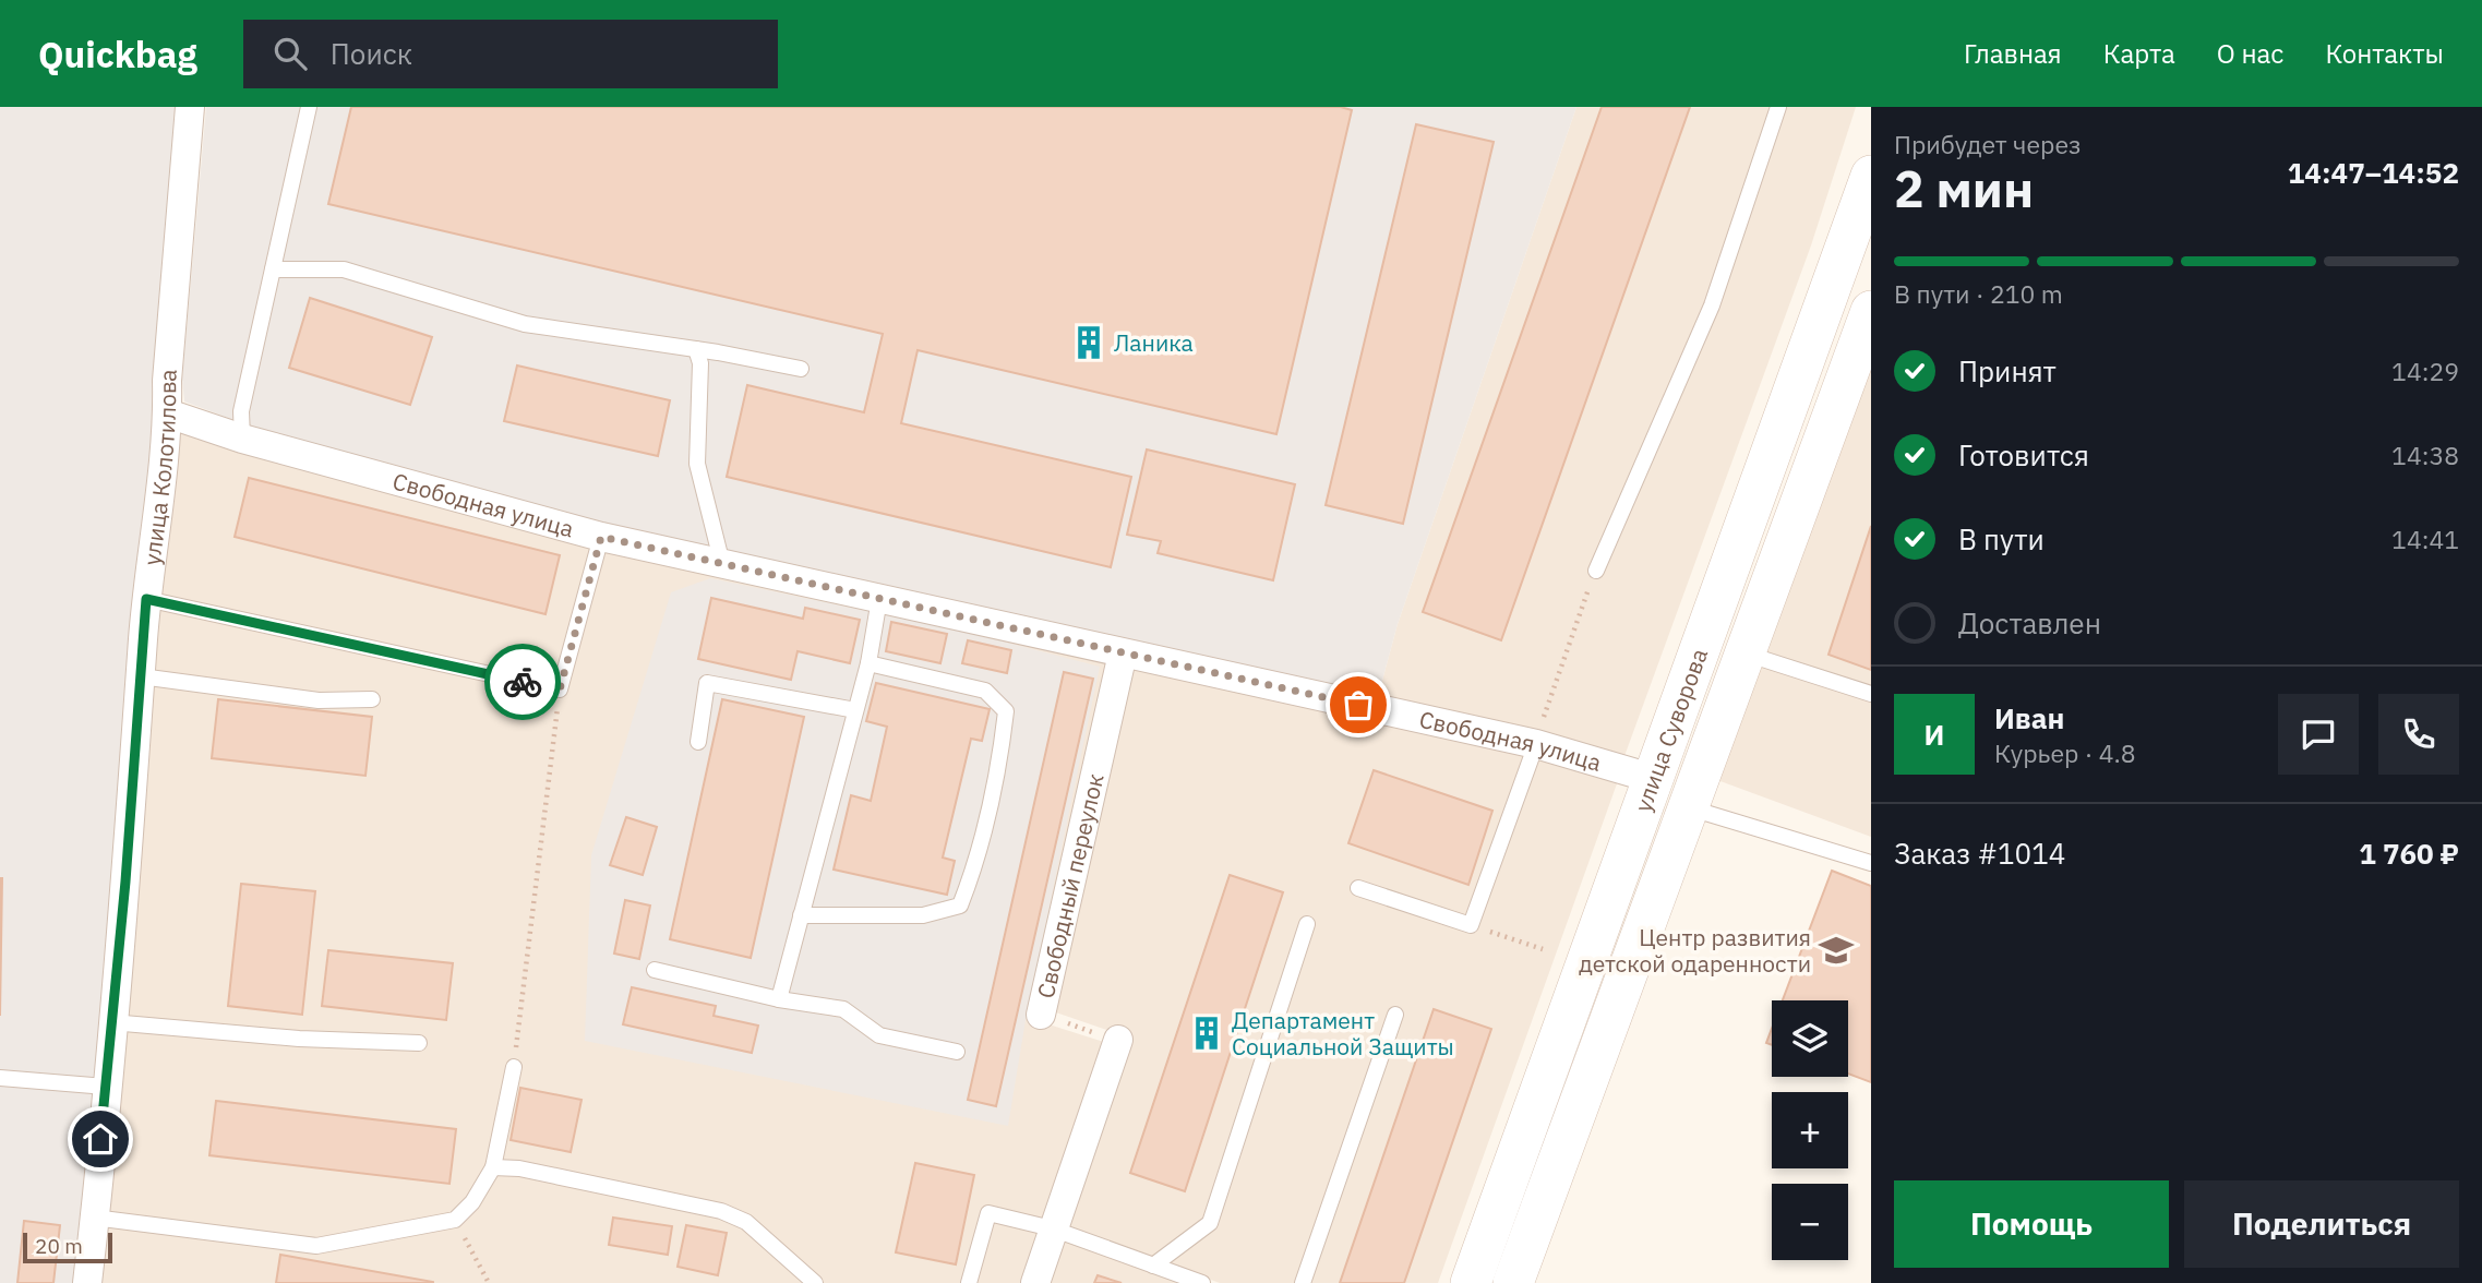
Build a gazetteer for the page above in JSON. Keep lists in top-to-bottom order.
{
  "streets": {
    "main road": ["улица Суворова"],
    "street": ["улица Колотилова", "Свободная улица", "Свободный переулок"]
  },
  "crossings": [
    ["улица Колотилова", "Свободная улица"],
    ["Свободная улица", "улица Суворова"],
    ["Свободная улица", "Свободный переулок"]
  ],
  "places": {
    "building": ["Ланика", "Департамент Социальной Защиты"],
    "school or university": ["Центр развития детской одаренности"]
  },
  "scale_bar": "20 m",
  "page": {
    "header": "Quickbag",
    "search": "Поиск",
    "nav": [
      "Главная",
      "Карта",
      "О нас",
      "Контакты"
    ],
    "heading": ["2 мин", "Прибудет через", "14:47–14:52"],
    "panel": [
      "Иван",
      "Курьер · 4.8",
      "Заказ #1014",
      "1 760 ₽"
    ],
    "bar": "В пути · 210 m",
    "list": [
      ["Принят", "14:29"],
      ["Готовится", "14:38"],
      ["В пути", "14:41"],
      "Доставлен"
    ],
    "round": "И",
    "map_buttons": ["+", "−"],
    "buttons": ["Помощь", "Поделиться"],
    "scale": "20 m"
  }
}
